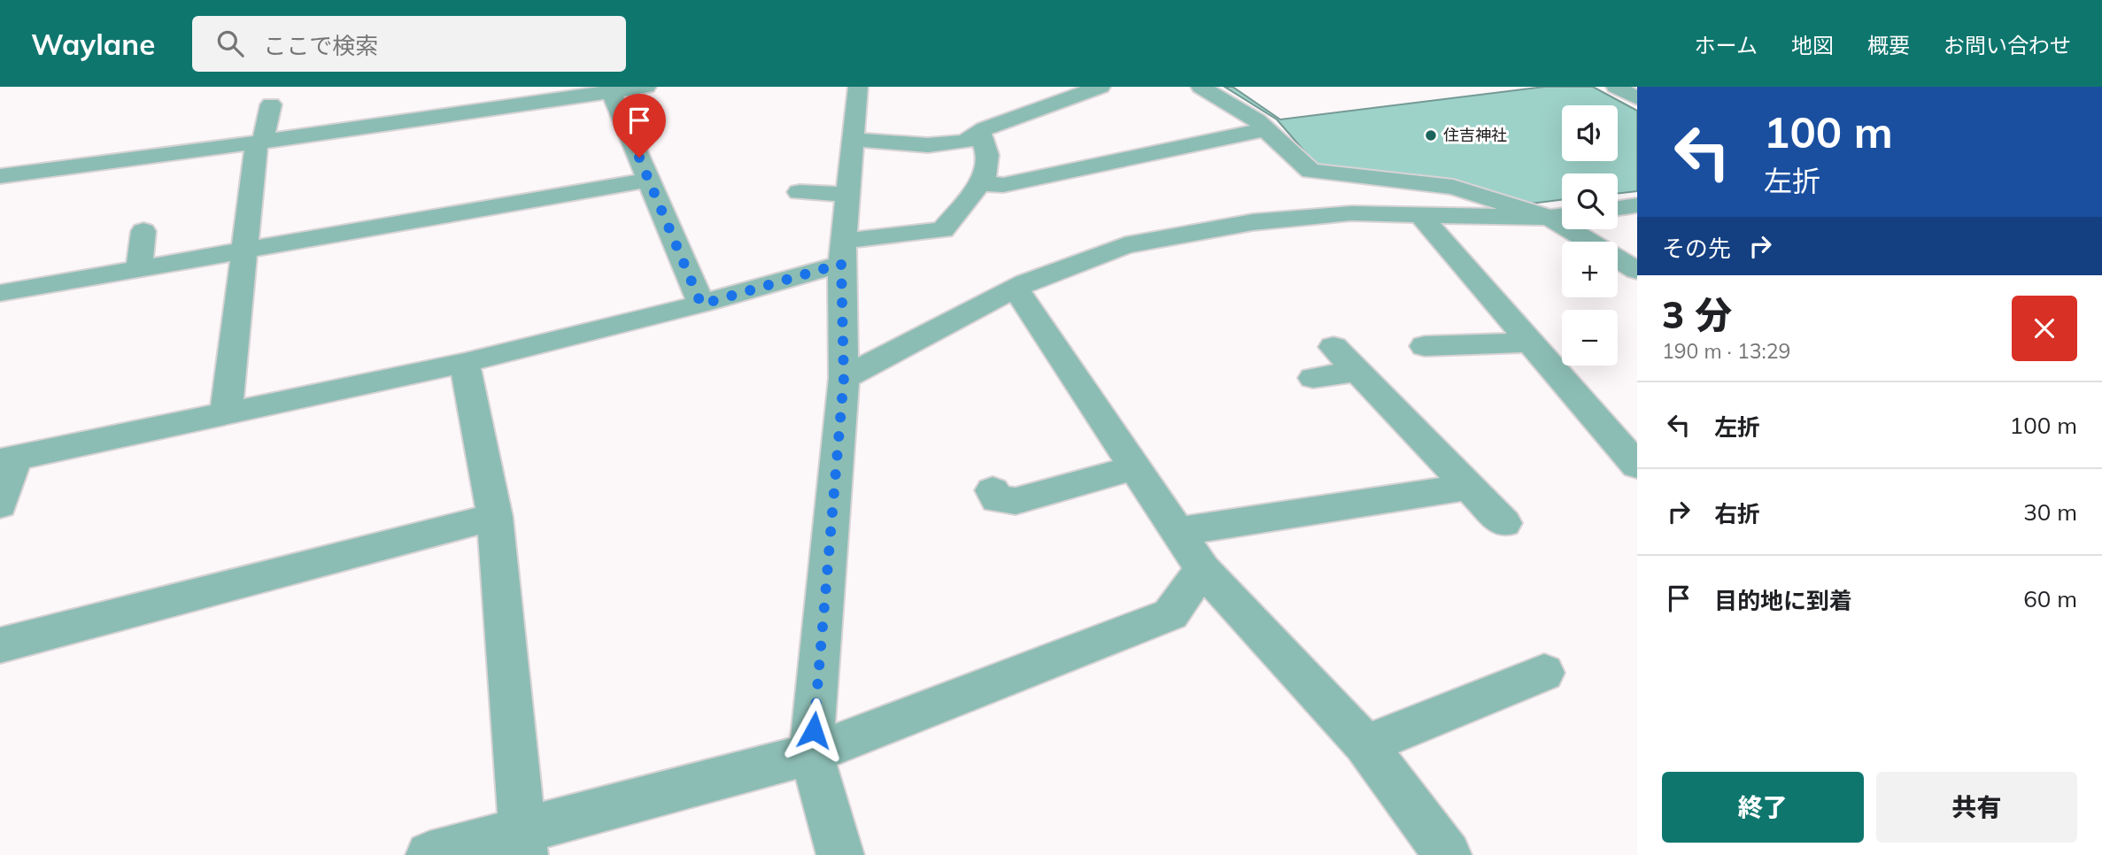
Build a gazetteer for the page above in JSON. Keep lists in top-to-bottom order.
{
  "places": ["住吉神社"],
  "page": {
    "header": "Waylane",
    "search": "ここで検索",
    "nav": [
      "ホーム",
      "地図",
      "概要",
      "お問い合わせ"
    ],
    "turn": ["100 m", "左折"],
    "map_buttons": ["+", "−"],
    "then": "その先",
    "heading": ["3 分", "190 m · 13:29"],
    "list": [
      {
        "name": "左折",
        "value": "100 m"
      },
      {
        "name": "右折",
        "value": "30 m"
      },
      {
        "name": "目的地に到着",
        "value": "60 m"
      }
    ],
    "buttons": ["終了", "共有"]
  }
}
